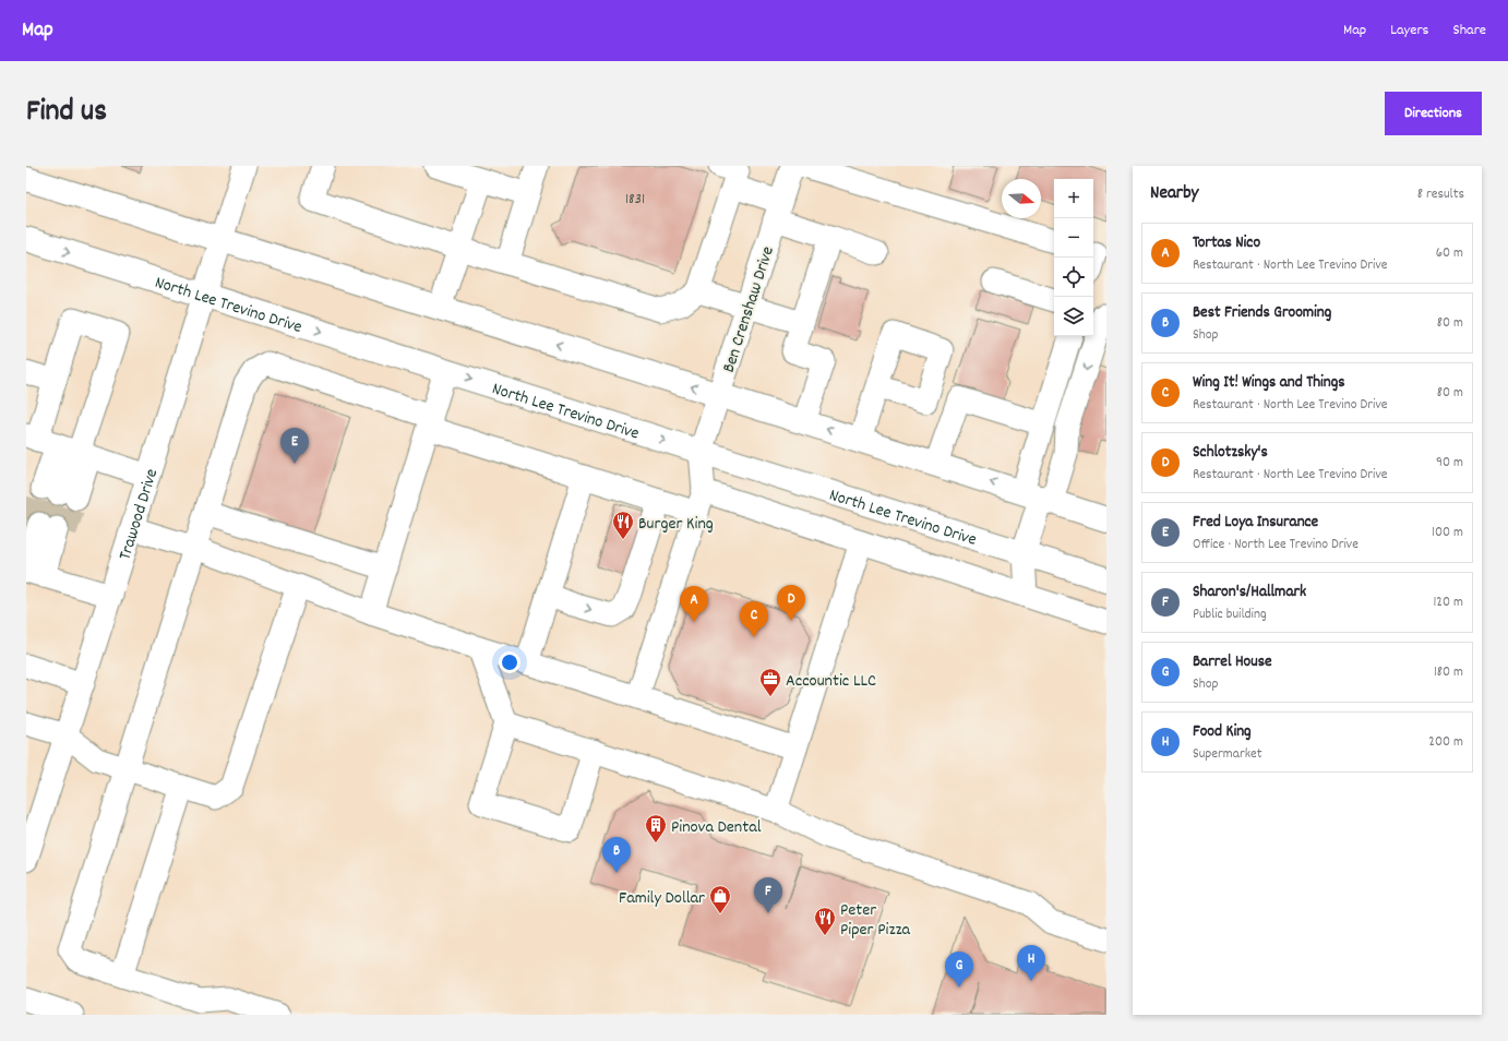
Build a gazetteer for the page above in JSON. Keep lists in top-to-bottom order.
{
  "streets": {
    "main road": ["North Lee Trevino Drive"],
    "street": ["Ben Crenshaw Drive", "Trawood Drive"]
  },
  "crossings": [
    ["North Lee Trevino Drive", "Ben Crenshaw Drive"],
    ["North Lee Trevino Drive", "Trawood Drive"]
  ],
  "places": {
    "restaurant": ["Burger King", "Peter Piper Pizza"],
    "office": ["Accountic LLC"],
    "building": ["Pinova Dental"],
    "shop": ["Family Dollar"]
  },
  "house_numbers": ["1831"],
  "north": "right",
  "page": {
    "header": "Map",
    "nav": ["Map", "Layers", "Share"],
    "title": "Find us",
    "buttons": "Directions",
    "heading": ["Nearby", "8 results"],
    "map_buttons": ["+", "−"],
    "list": [
      {
        "mark": "A",
        "name": "Tortas Nico",
        "note": "Restaurant · North Lee Trevino Drive",
        "value": "60 m"
      },
      {
        "mark": "B",
        "name": "Best Friends Grooming",
        "note": "Shop",
        "value": "80 m"
      },
      {
        "mark": "C",
        "name": "Wing It! Wings and Things",
        "note": "Restaurant · North Lee Trevino Drive",
        "value": "80 m"
      },
      {
        "mark": "D",
        "name": "Schlotzsky's",
        "note": "Restaurant · North Lee Trevino Drive",
        "value": "90 m"
      },
      {
        "mark": "E",
        "name": "Fred Loya Insurance",
        "note": "Office · North Lee Trevino Drive",
        "value": "100 m"
      },
      {
        "mark": "F",
        "name": "Sharon's/Hallmark",
        "note": "Public building",
        "value": "120 m"
      },
      {
        "mark": "G",
        "name": "Barrel House",
        "note": "Shop",
        "value": "180 m"
      },
      {
        "mark": "H",
        "name": "Food King",
        "note": "Supermarket",
        "value": "200 m"
      }
    ],
    "pins": [
      "E",
      "D",
      "A",
      "C",
      "B",
      "F",
      "H",
      "G"
    ]
  }
}
